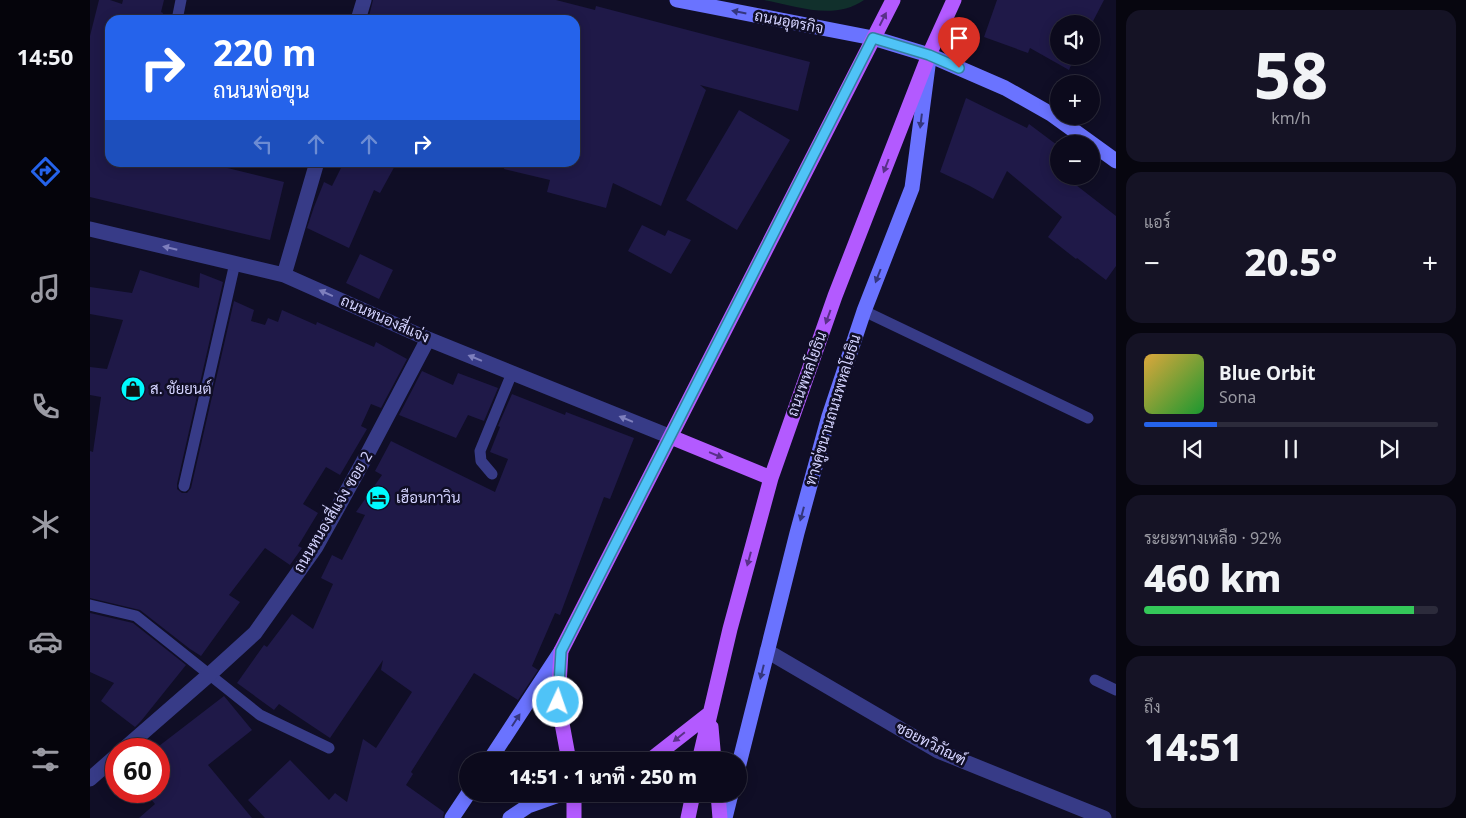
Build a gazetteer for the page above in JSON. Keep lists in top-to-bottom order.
{
  "streets": {
    "main road": ["ถนนอุตรกิจ", "ถนนพหลโยธิน", "ทางคู่ขนานถนนพหลโยธิน"],
    "street": ["ถนนหนองสี่แจ่ง", "ถนนหนองสี่แจ่ง ซอย 2", "ซอยทวิภัณฑ์"]
  },
  "crossings": [
    ["ถนนอุตรกิจ", "ถนนพหลโยธิน"],
    ["ถนนอุตรกิจ", "ทางคู่ขนานถนนพหลโยธิน"],
    ["ถนนหนองสี่แจ่ง", "ถนนหนองสี่แจ่ง ซอย 2"],
    ["ถนนพหลโยธิน", "ทางคู่ขนานถนนพหลโยธิน"],
    ["ทางคู่ขนานถนนพหลโยธิน", "ซอยทวิภัณฑ์"]
  ],
  "one_way": ["ถนนอุตรกิจ", "ถนนหนองสี่แจ่ง"],
  "places": {
    "shop": ["ส. ชัยยนต์"],
    "hotel": ["เฮือนกาวิน"]
  },
  "page": {
    "tabs": "14:50",
    "tile": [
      ["58", "km/h"],
      "แอร์",
      ["ระยะทางเหลือ · 92%", "460 km"],
      ["ถึง", "14:51"]
    ],
    "map_buttons": ["+", "−"],
    "turn": ["220 m", "ถนนพ่อขุน"],
    "heat": ["−", "20.5°", "+"],
    "song": ["Blue Orbit", "Sona"],
    "limit": "60",
    "trip": "14:51 · 1 นาที · 250 m"
  }
}
